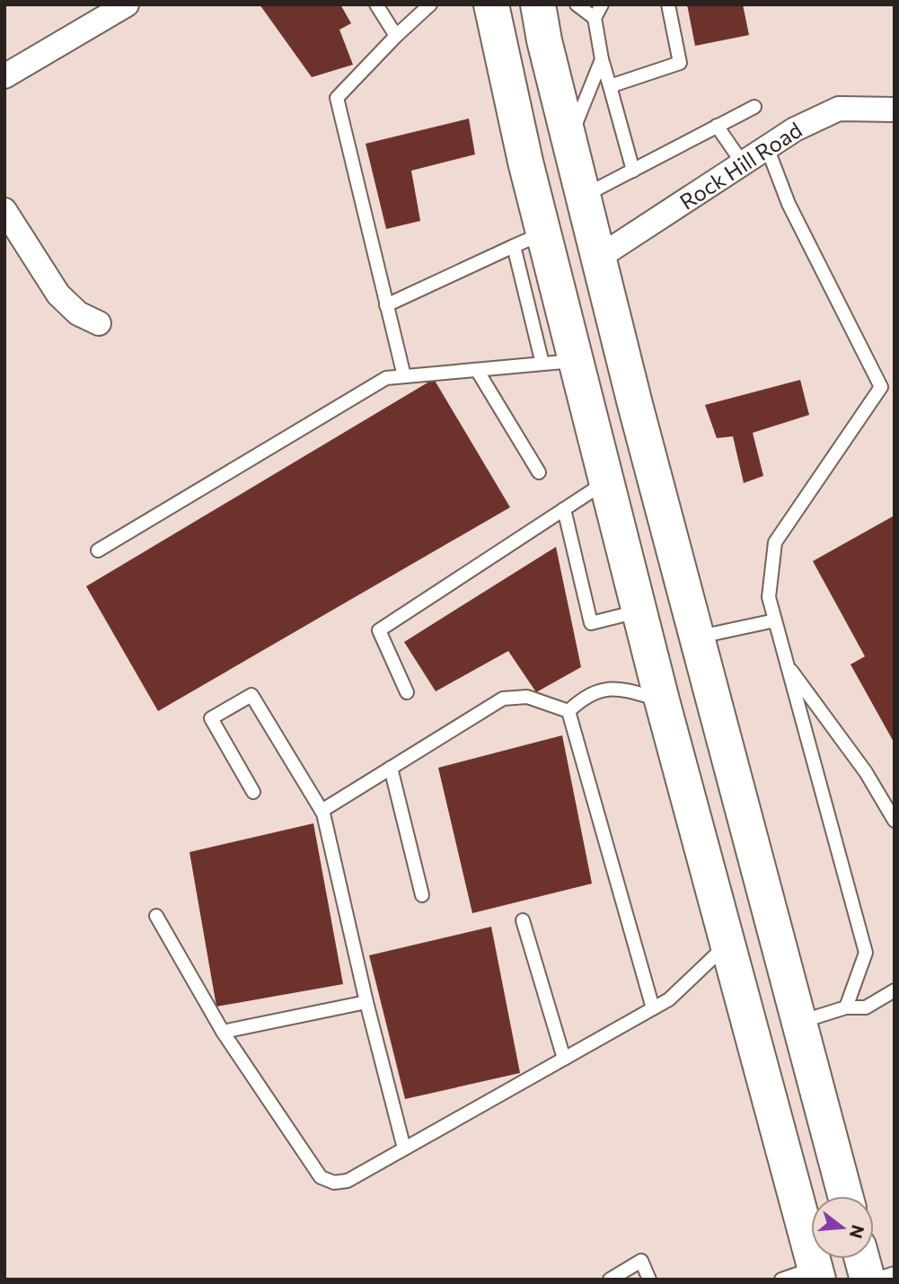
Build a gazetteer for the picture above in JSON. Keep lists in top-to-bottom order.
{
  "streets": {
    "street": ["Rock Hill Road"]
  },
  "north": "right"
}
